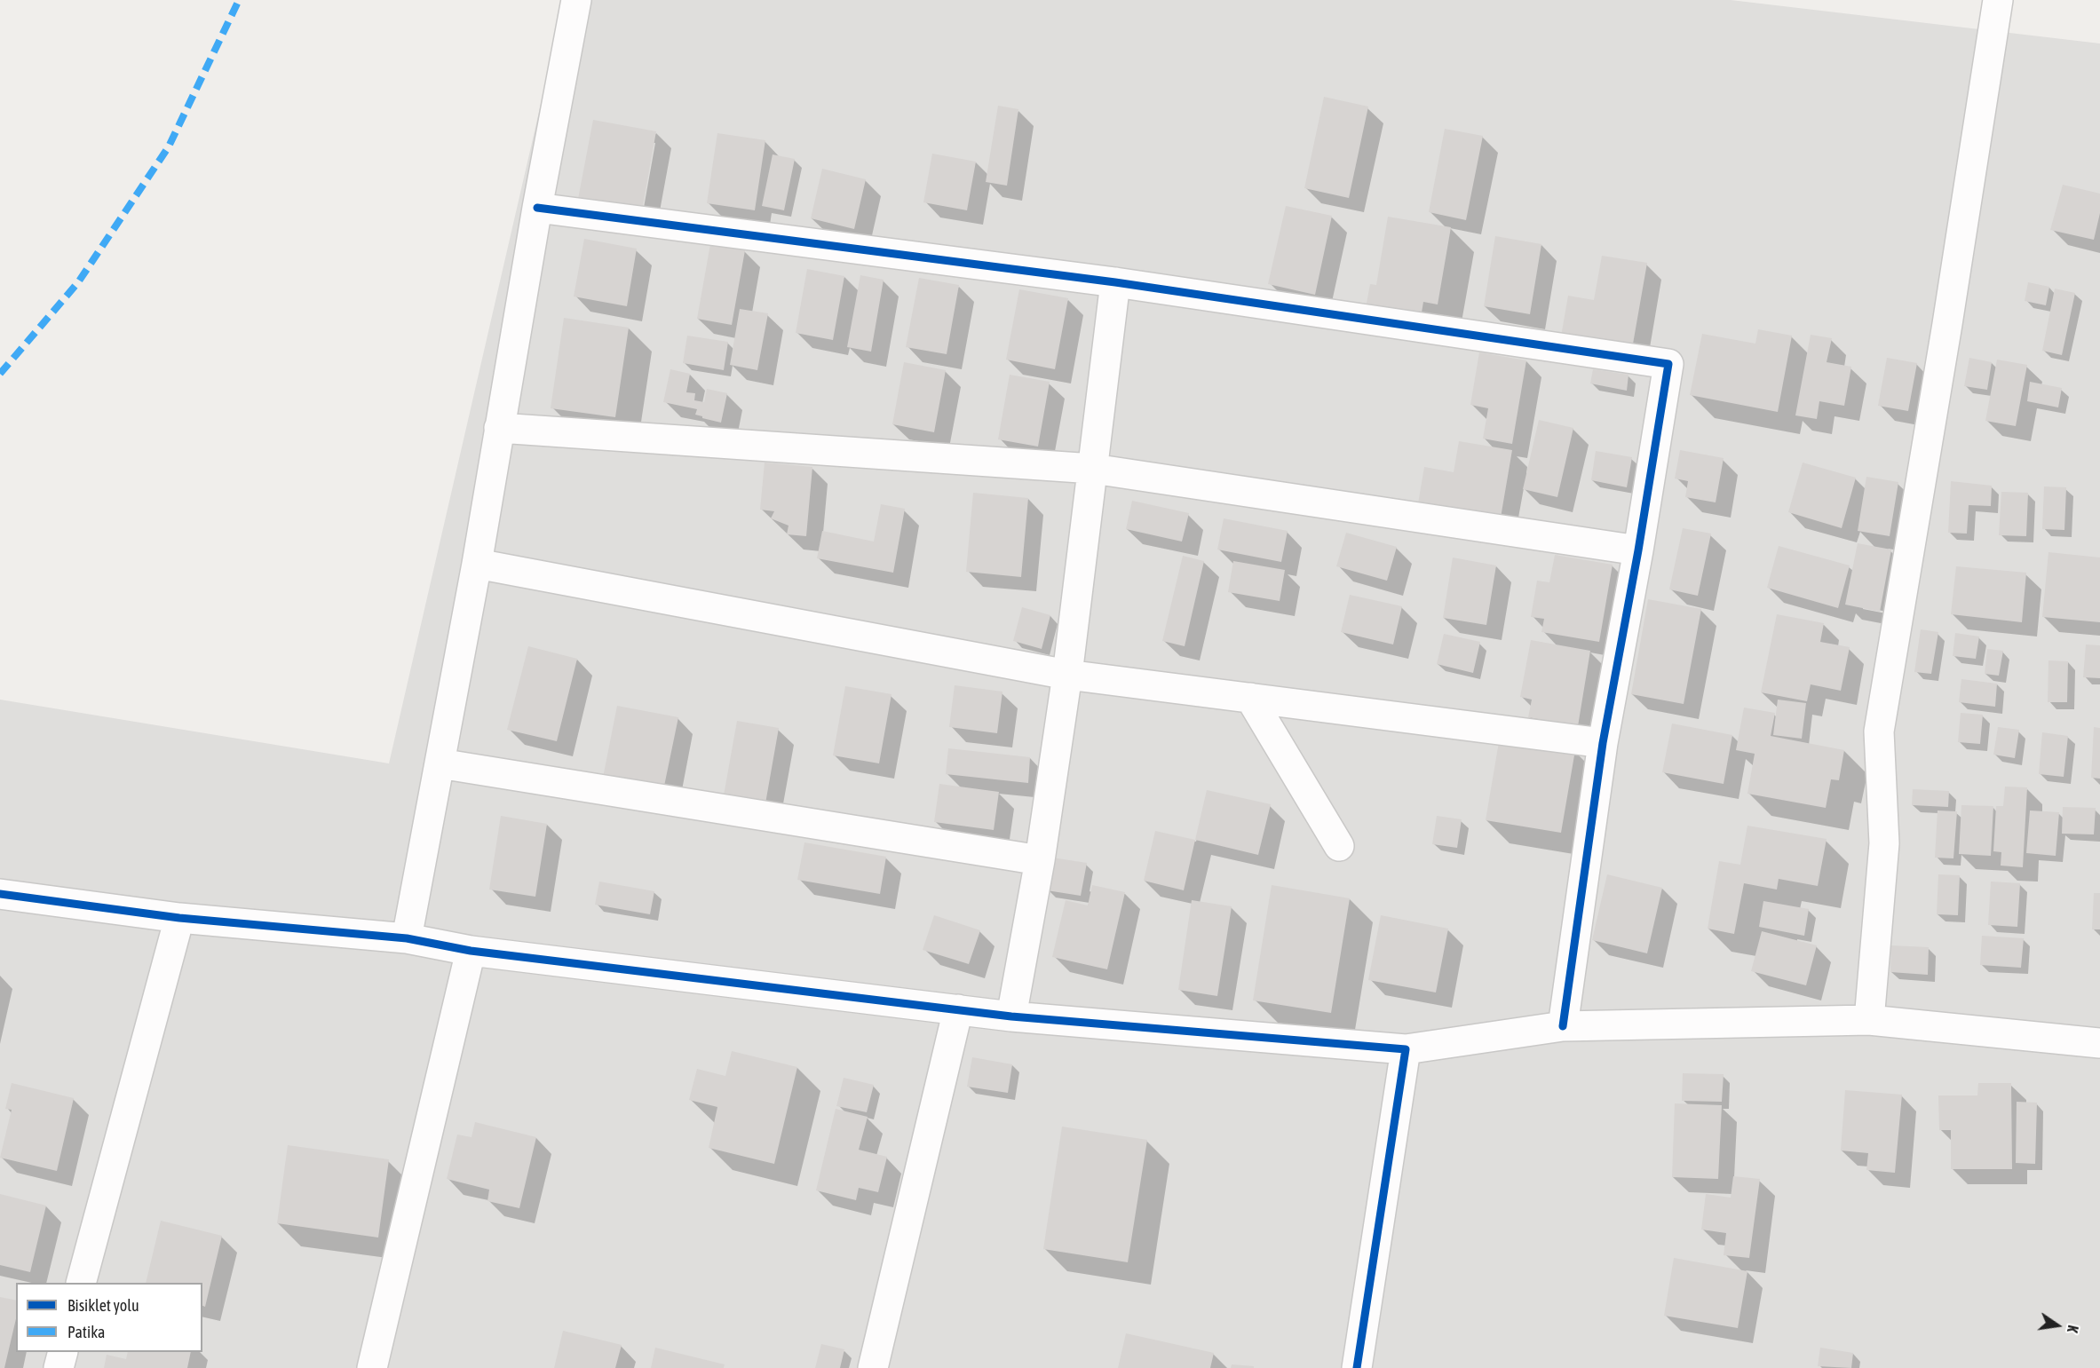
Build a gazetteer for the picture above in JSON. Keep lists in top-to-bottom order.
{
  "legend": ["Bisiklet yolu", "Patika"],
  "north": "right"
}
